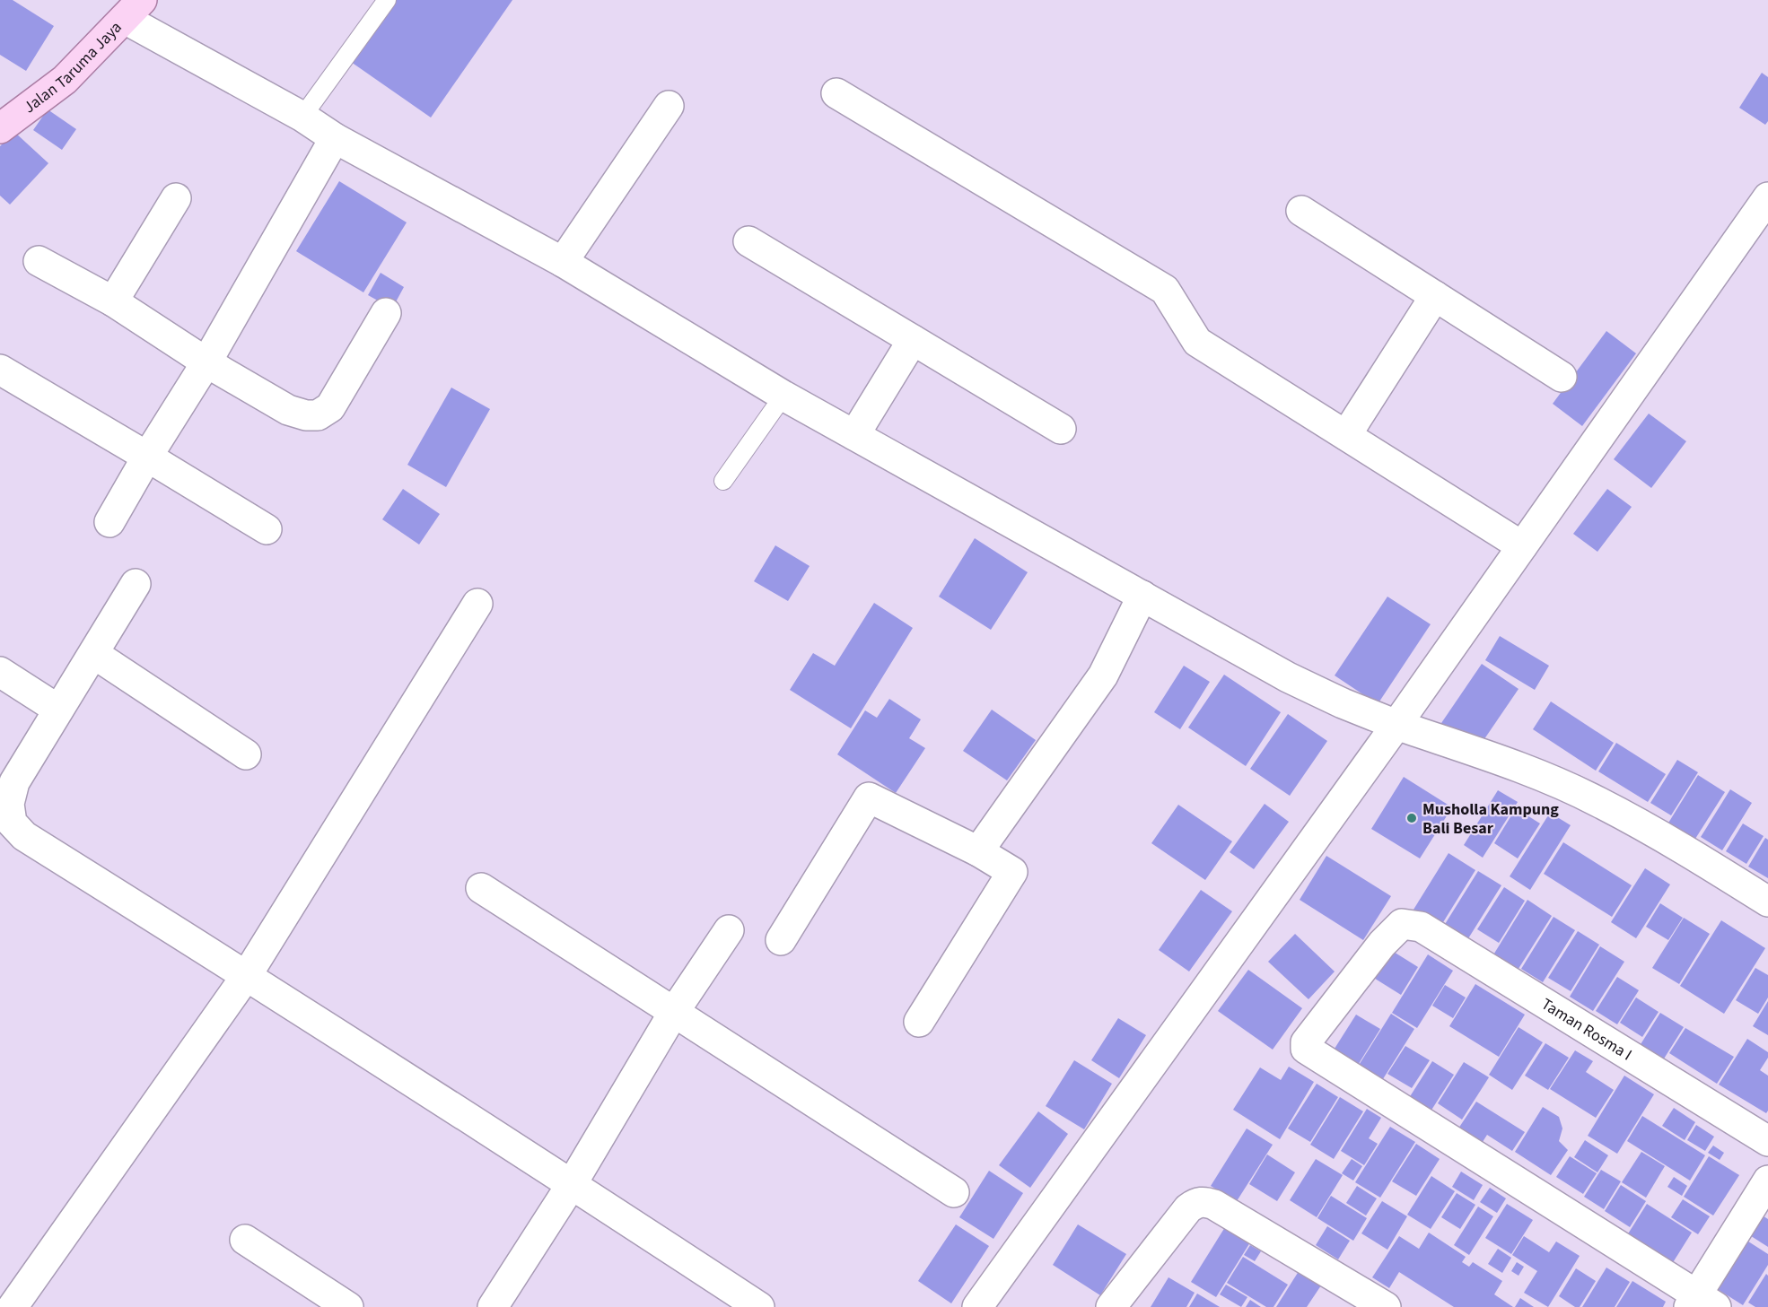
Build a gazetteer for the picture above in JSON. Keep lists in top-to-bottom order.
{
  "streets": {
    "main road": ["Jalan Taruma Jaya"],
    "street": ["Taman Rosma I"]
  },
  "places": ["Musholla Kampung Bali Besar"]
}
